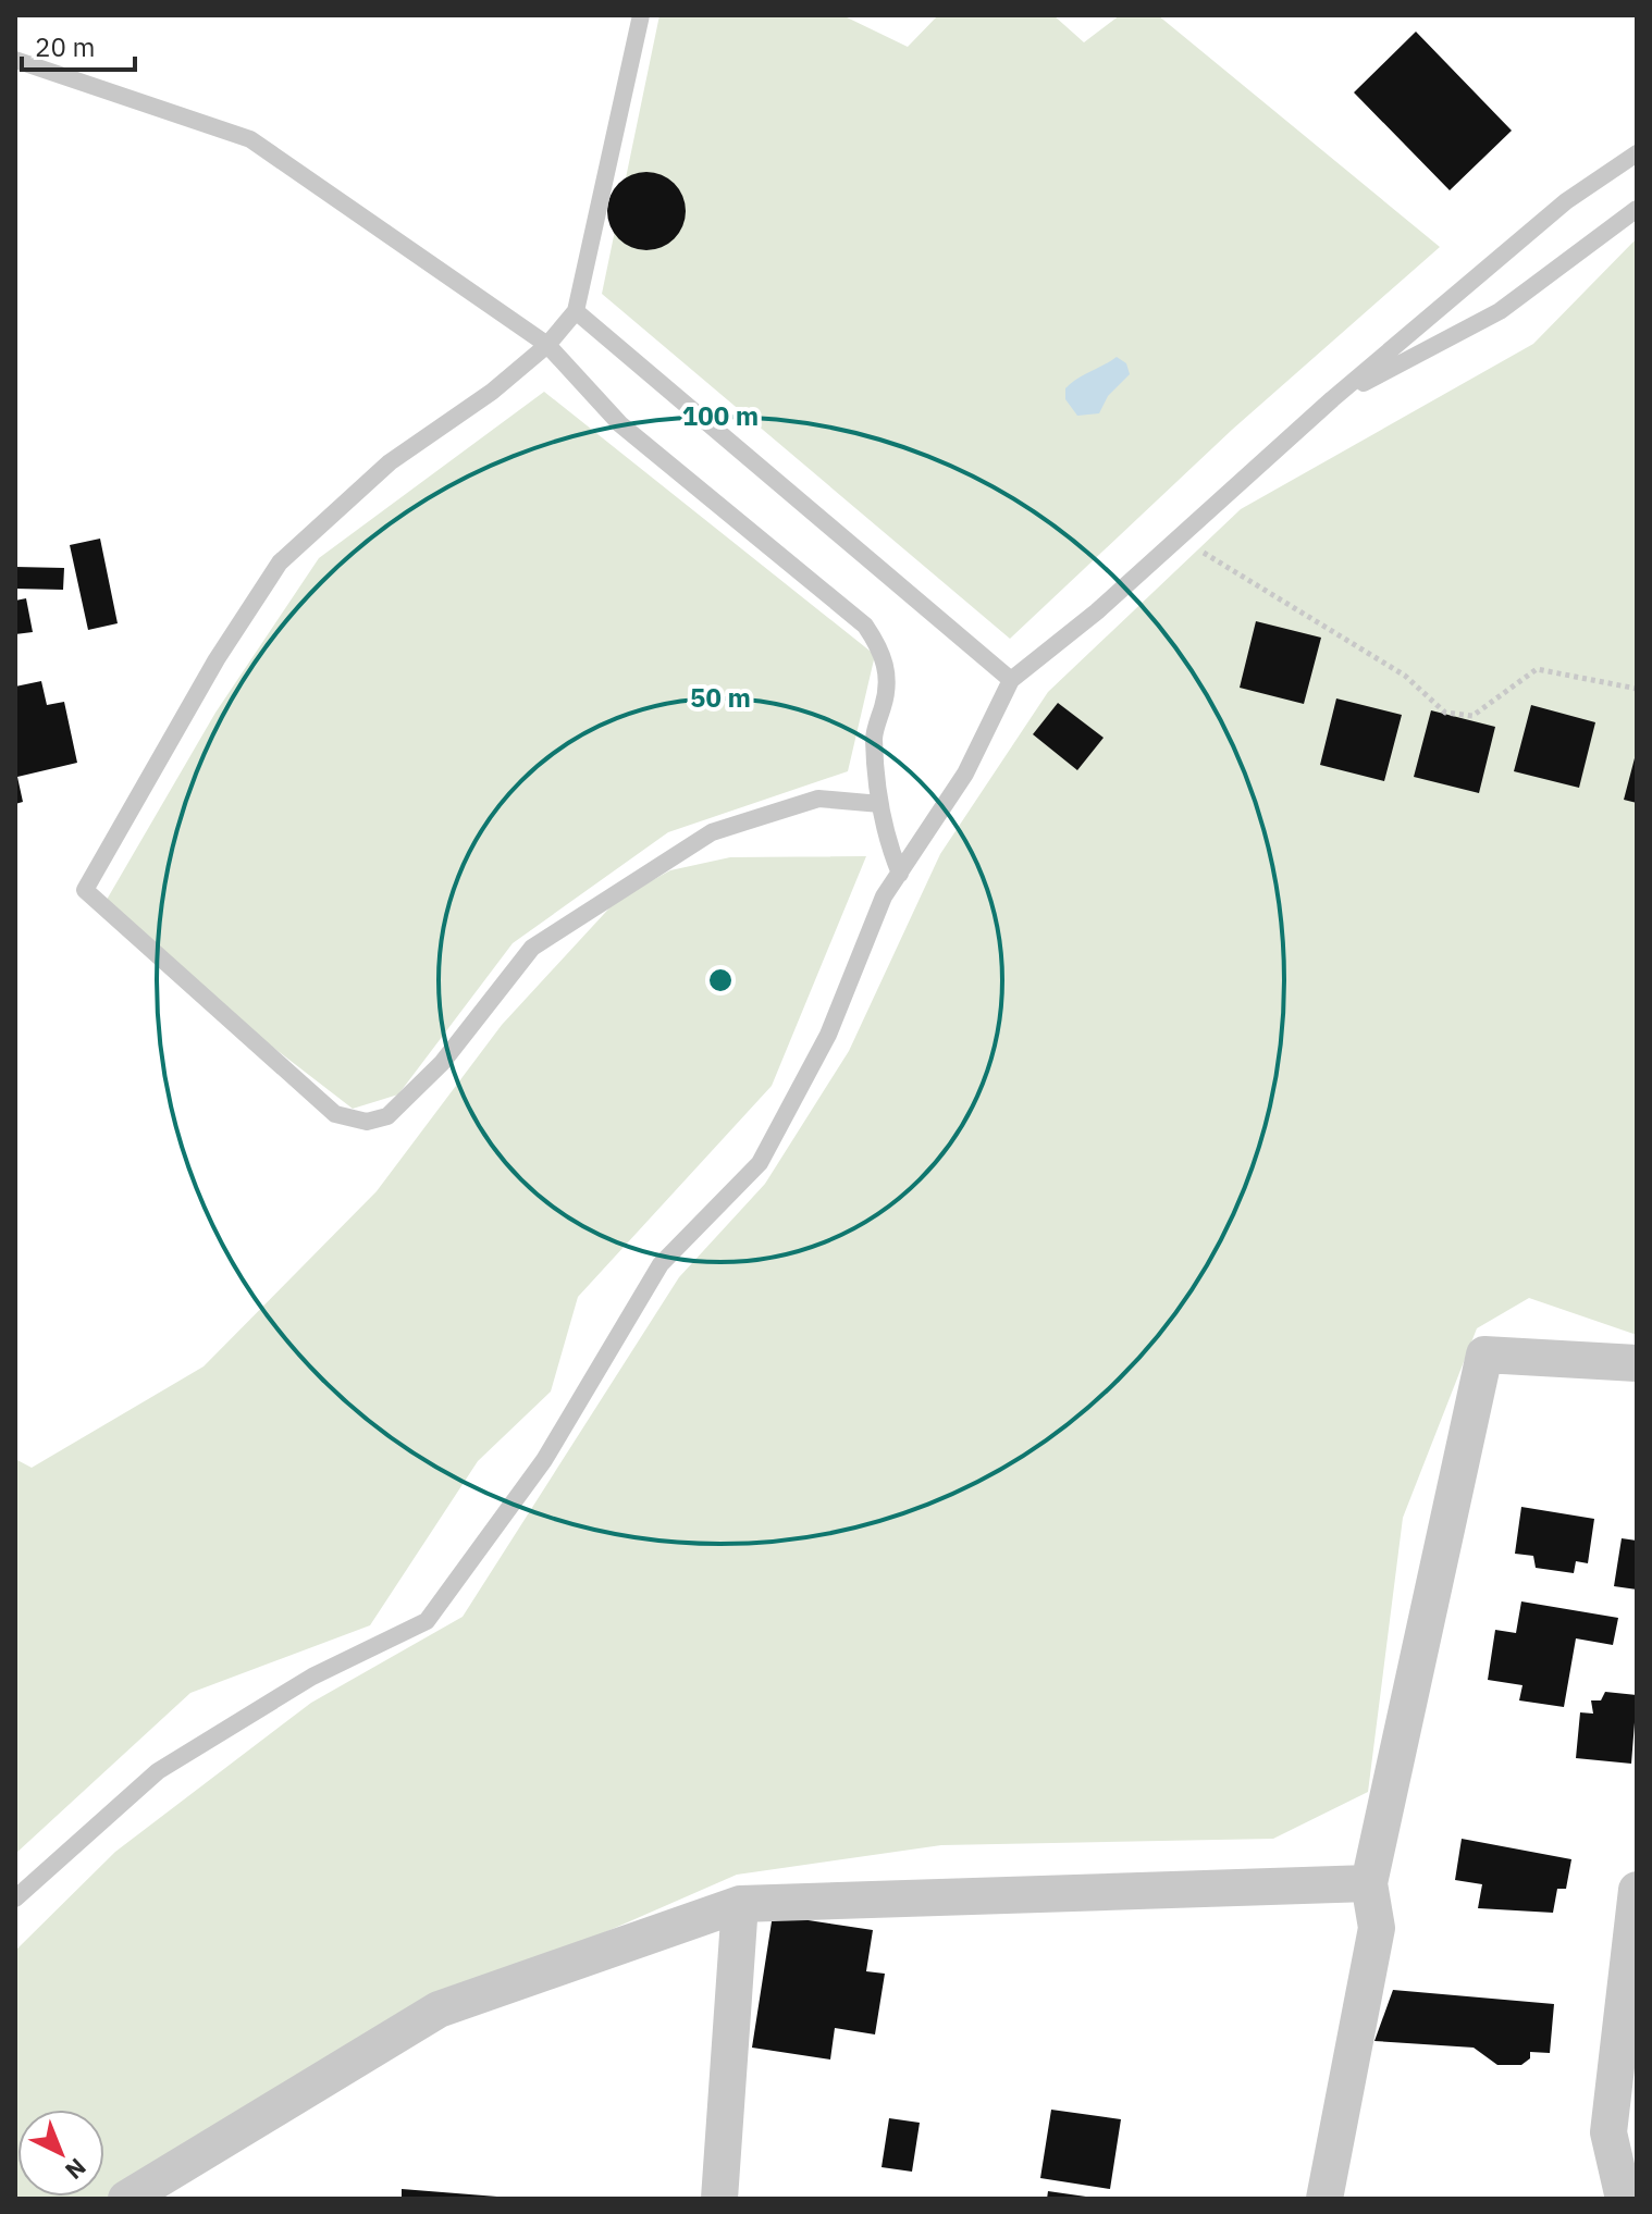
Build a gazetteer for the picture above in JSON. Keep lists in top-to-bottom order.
{
  "scale_bar": "20 m",
  "north": "bottom right",
  "rings": ["100 m", "50 m"]
}
